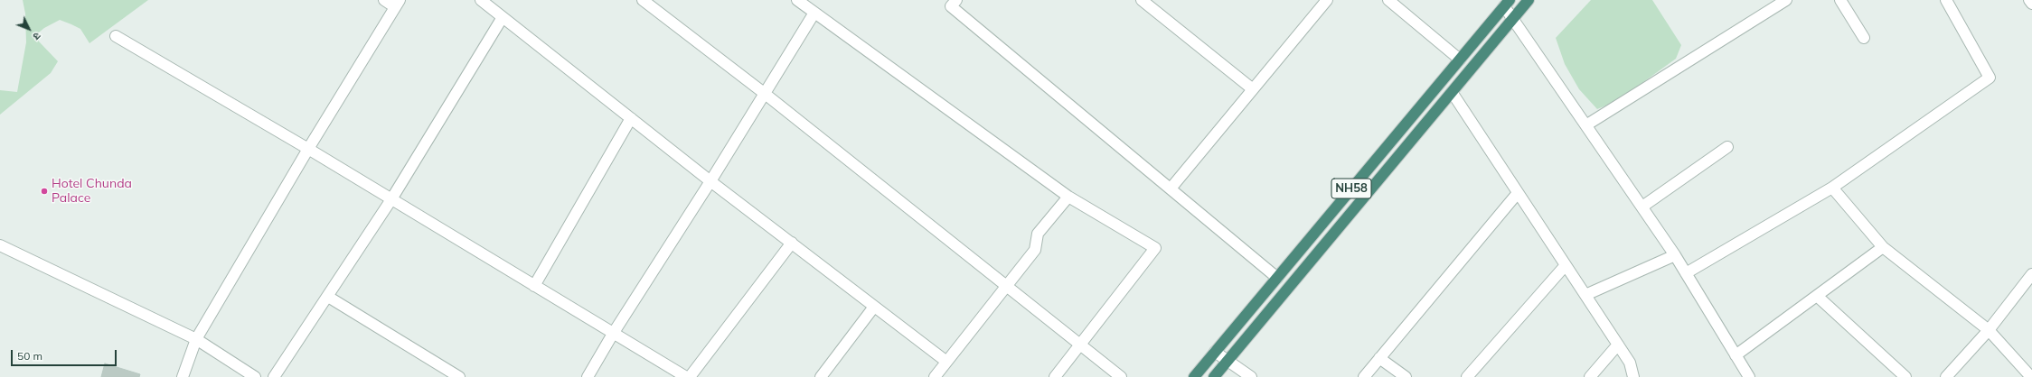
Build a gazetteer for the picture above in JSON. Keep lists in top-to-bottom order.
{
  "streets": {
    "highway": ["NH58"]
  },
  "places": ["Hotel Chunda Palace"],
  "scale_bar": "50 m",
  "north": "bottom right"
}
